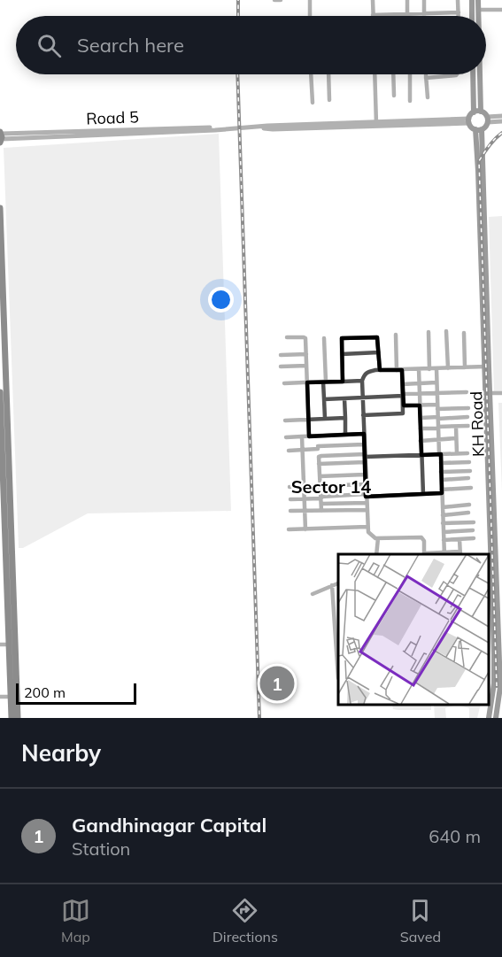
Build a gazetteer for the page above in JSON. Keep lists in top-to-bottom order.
{
  "streets": {
    "main road": ["KH Road"],
    "street": ["Road 5"]
  },
  "crossings": [
    ["Road 5", "KH Road"]
  ],
  "districts": ["Sector 14"],
  "scale_bar": "200 m",
  "page": {
    "search": "Search here",
    "pins": "1",
    "scale": "200 m",
    "heading": "Nearby",
    "list": [
      {
        "mark": "1",
        "name": "Gandhinagar Capital",
        "note": "Station",
        "value": "640 m"
      }
    ],
    "nav": ["Map", "Directions", "Saved"]
  }
}
